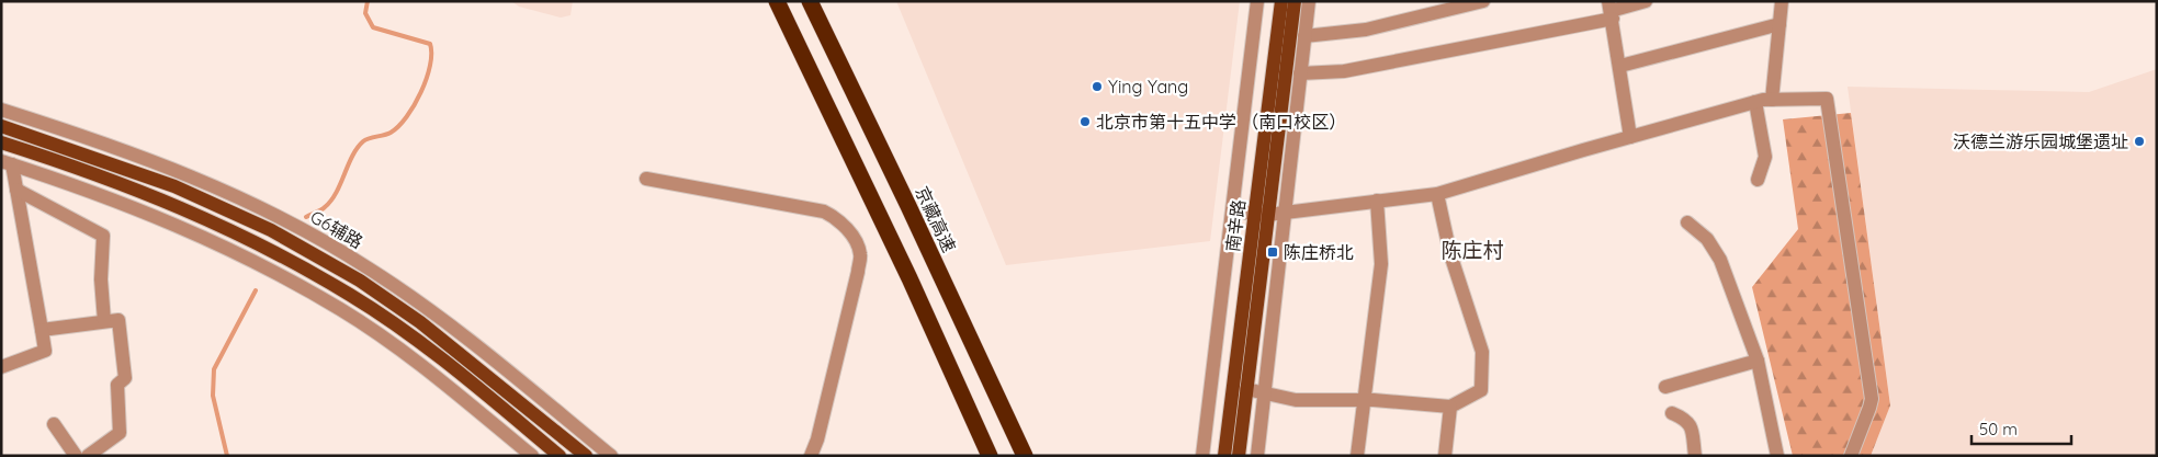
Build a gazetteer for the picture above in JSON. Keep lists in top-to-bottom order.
{
  "streets": {
    "highway": ["京藏高速"],
    "main road": ["南辛路", "G6辅路"]
  },
  "districts": ["陈庄村"],
  "places": {
    "other": ["Ying Yang", "北京市第十五中学 （南口校区）", "沃德兰游乐园城堡遗址"],
    "transit": ["陈庄桥北"]
  },
  "scale_bar": "50 m"
}
